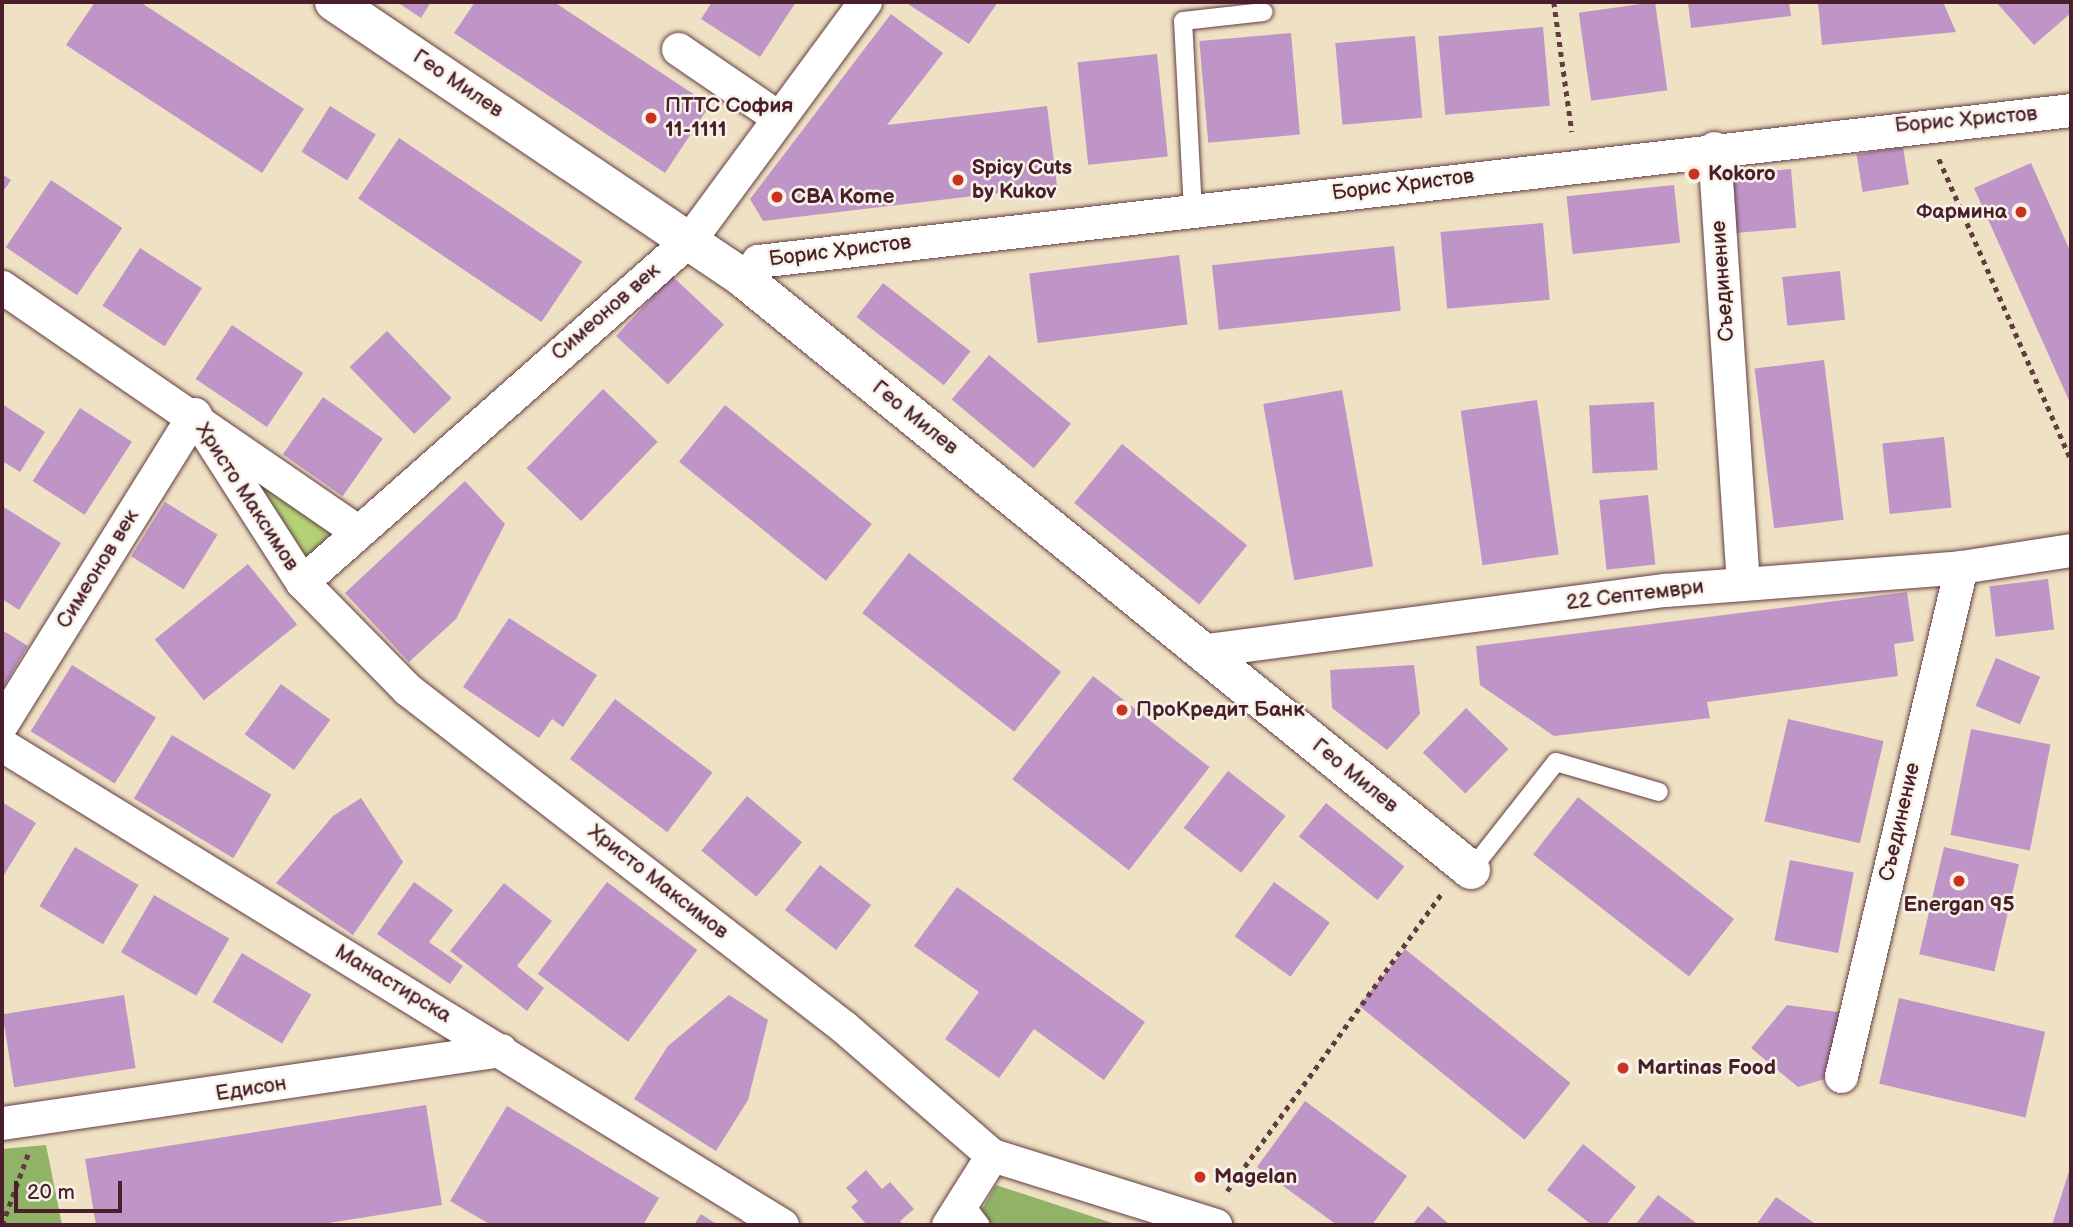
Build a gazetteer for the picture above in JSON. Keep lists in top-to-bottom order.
{
  "streets": {
    "street": [
      "Гео Милев",
      "Борис Христов",
      "Съединение",
      "Симеонов век",
      "Христо Максимов",
      "22 Септември",
      "Манастирска",
      "Едисон"
    ]
  },
  "crossings": [
    ["Гео Милев", "Борис Христов"],
    ["Гео Милев", "Симеонов век"],
    ["Гео Милев", "22 Септември"],
    ["Борис Христов", "Съединение"],
    ["Съединение", "22 Септември"],
    ["Симеонов век", "Христо Максимов"],
    ["Манастирска", "Едисон"]
  ],
  "places": [
    "ПТТС София 11-1111",
    "Kokoro",
    "Spicy Cuts by Kukov",
    "CBA Kome",
    "Фармина",
    "ПроКредит Банк",
    "Energan 95",
    "Martinas Food",
    "Magelan"
  ],
  "scale_bar": "20 m"
}
